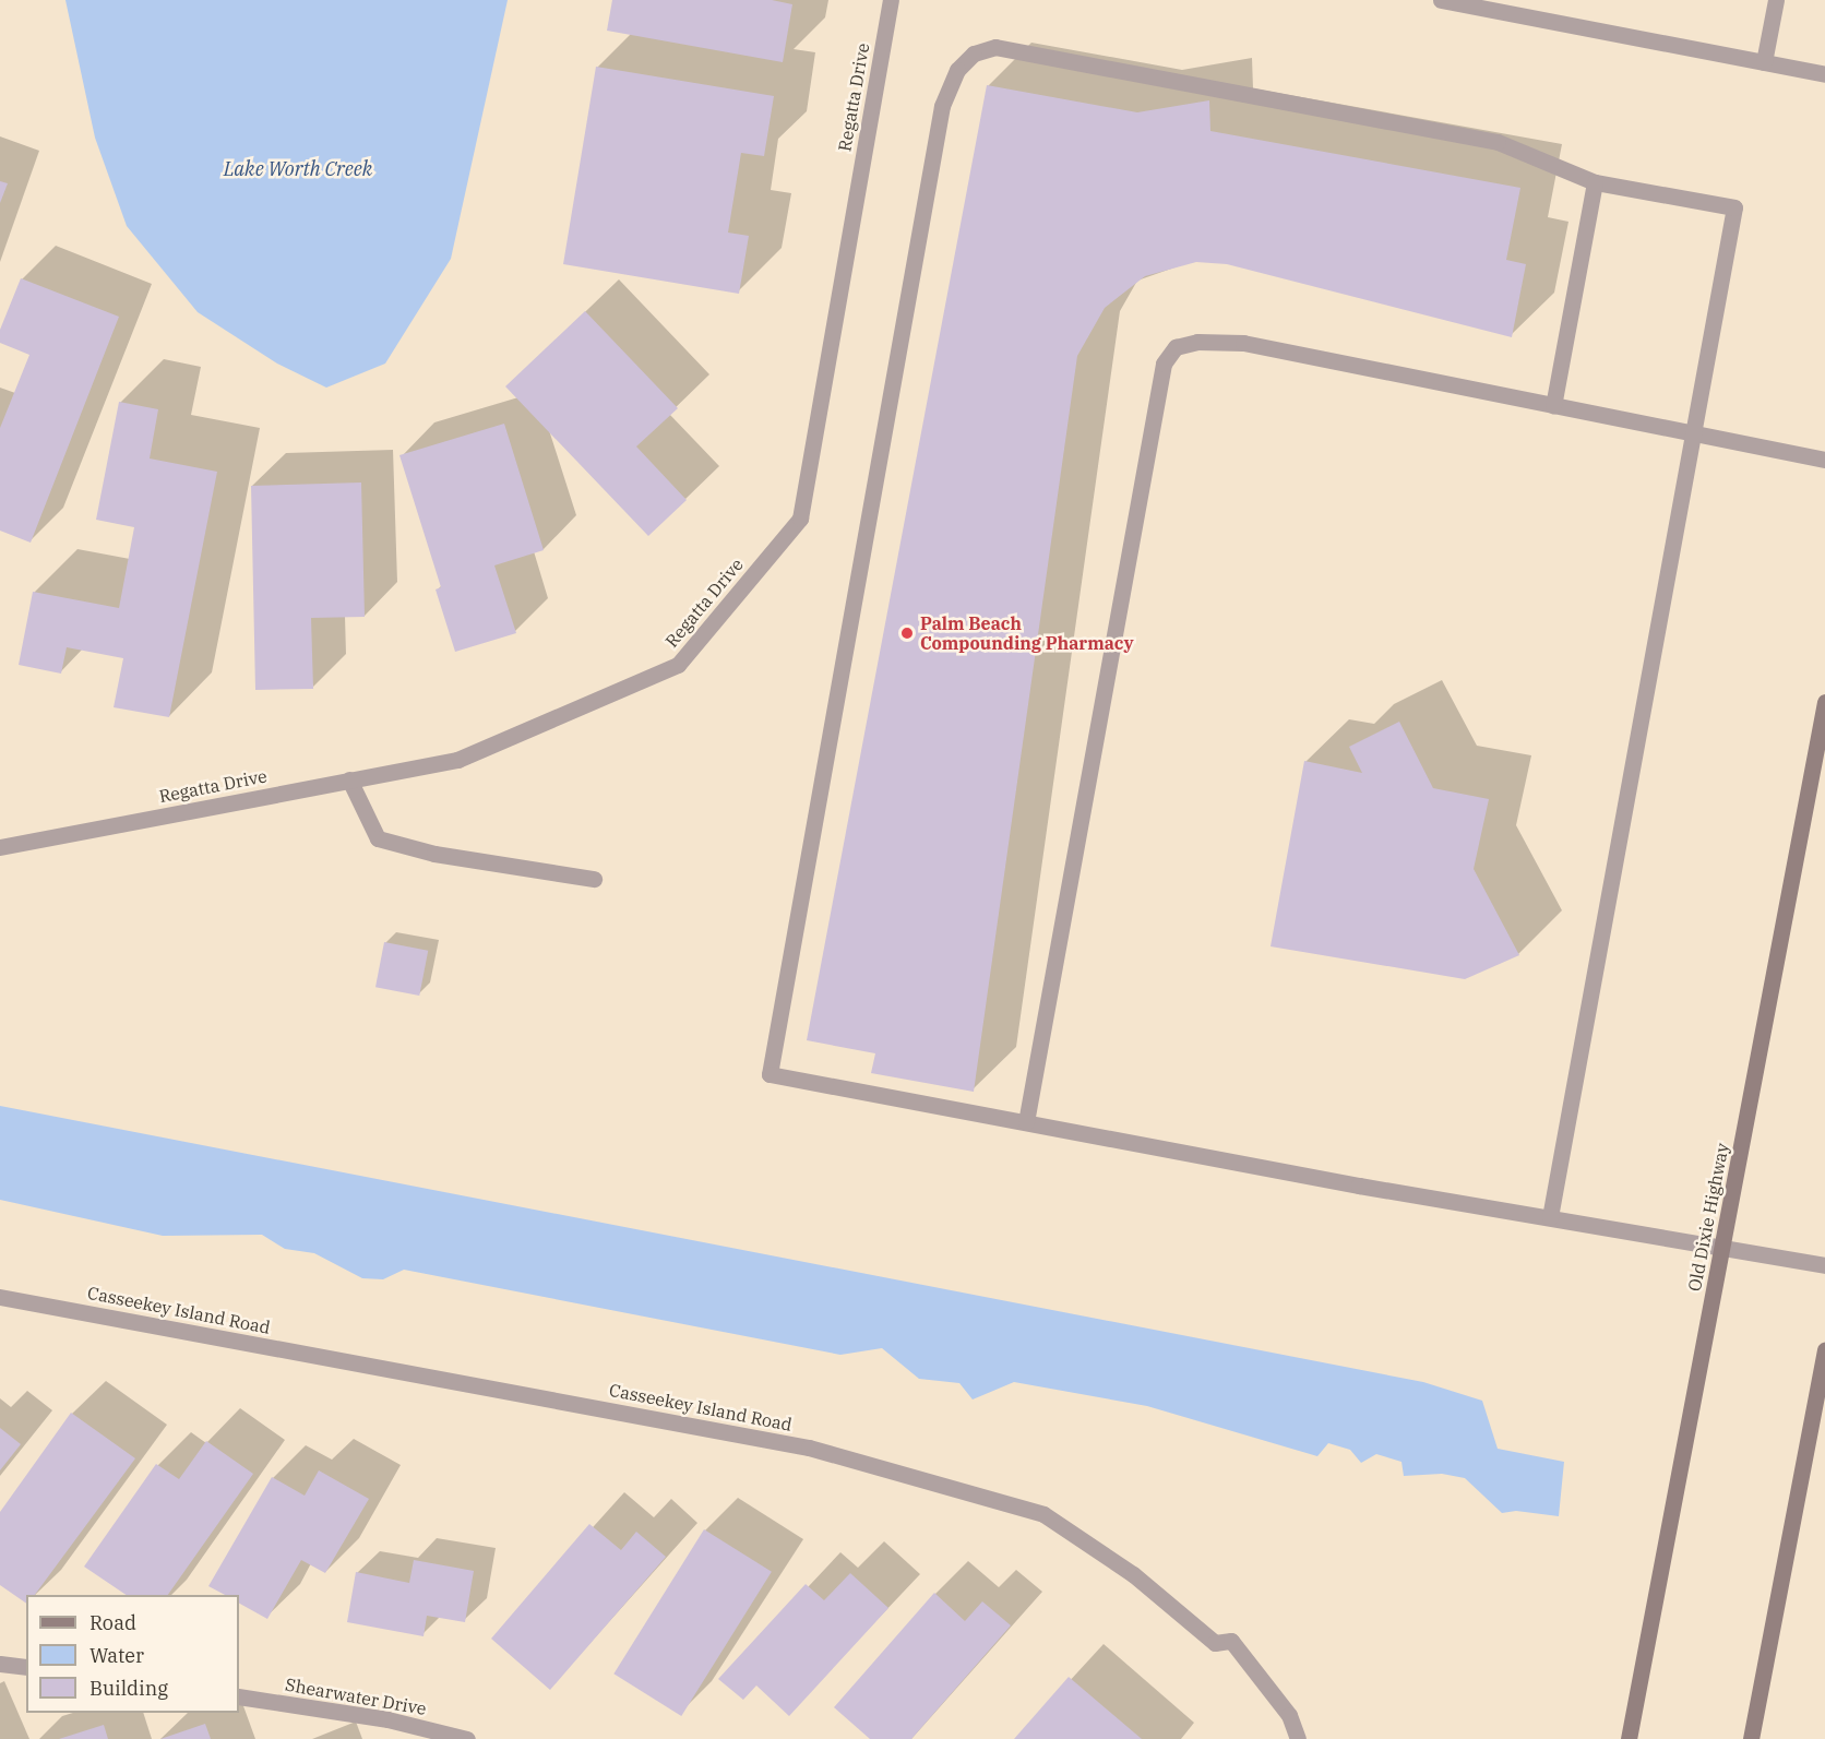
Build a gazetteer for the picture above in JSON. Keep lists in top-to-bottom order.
{
  "streets": {
    "main road": ["Old Dixie Highway"],
    "street": ["Regatta Drive", "Casseekey Island Road", "Shearwater Drive"]
  },
  "water": ["Lake Worth Creek"],
  "places": ["Palm Beach Compounding Pharmacy"],
  "legend": ["Road", "Water", "Building"]
}
